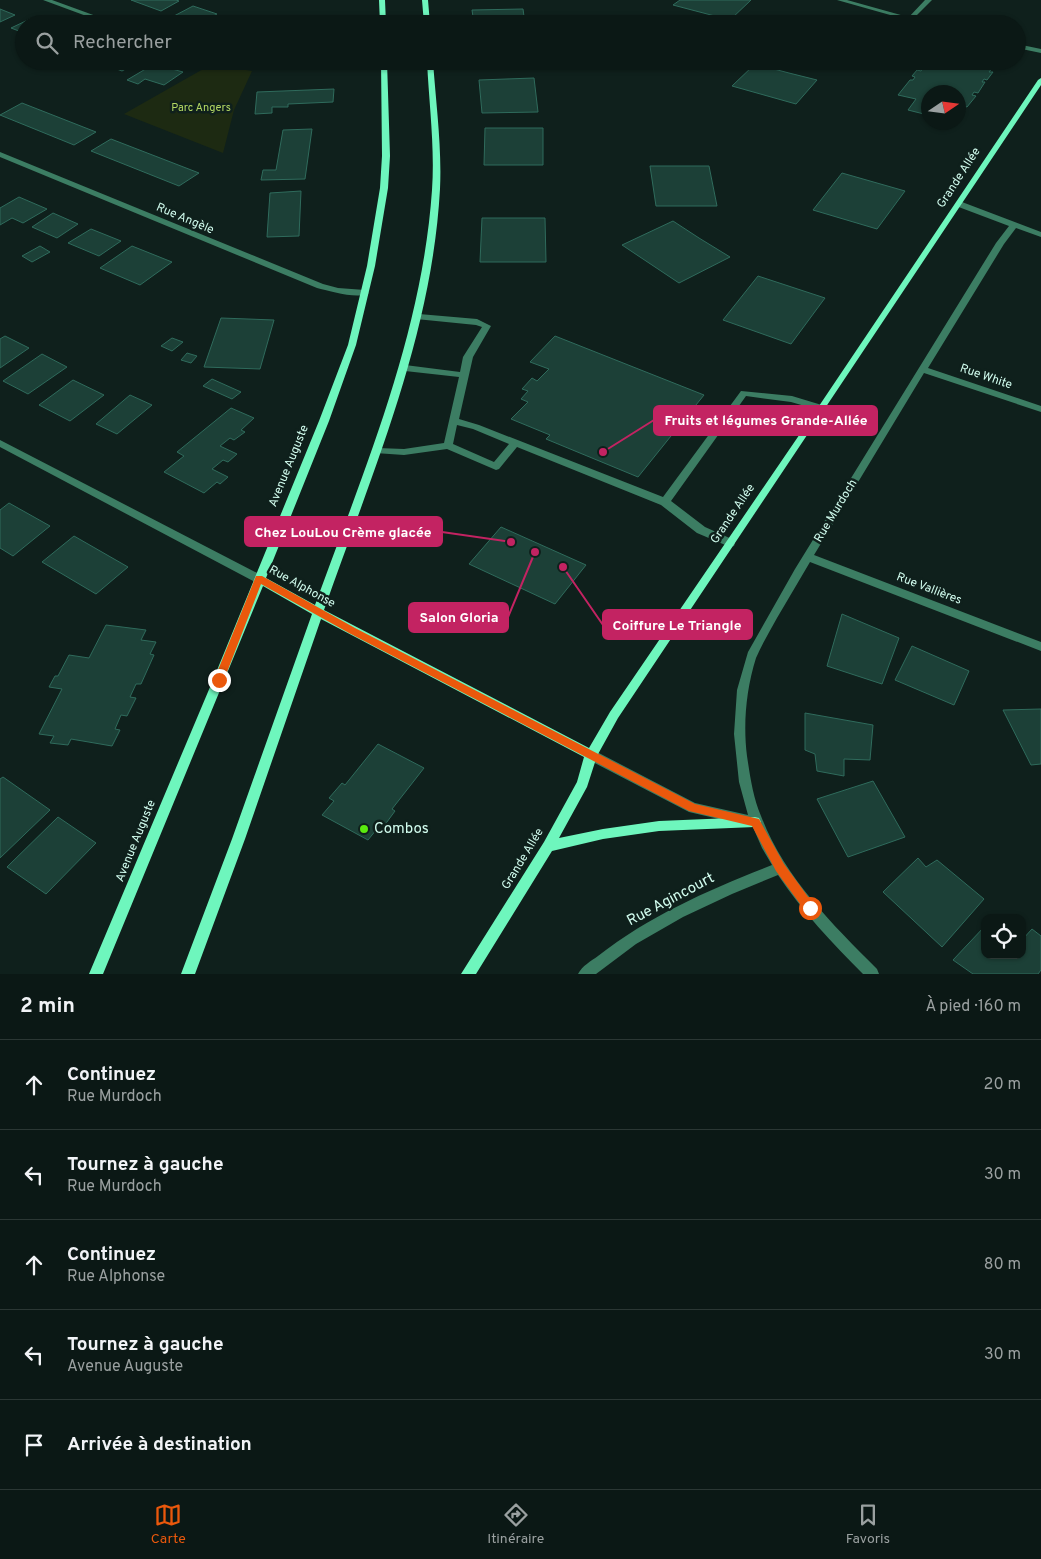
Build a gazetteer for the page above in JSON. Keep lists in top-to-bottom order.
{
  "streets": {
    "main road": ["Grande Allée", "Avenue Auguste", "Rue Alphonse"],
    "street": [
      "Rue Angèle",
      "Rue White",
      "Rue Murdoch",
      "Rue Vallières",
      "Rue Agincourt"
    ]
  },
  "crossings": [
    ["Grande Allée", "Rue Alphonse"],
    ["Rue Angèle", "Avenue Auguste"],
    ["Rue White", "Rue Murdoch"],
    ["Avenue Auguste", "Rue Alphonse"],
    ["Rue Murdoch", "Rue Vallières"],
    ["Rue Murdoch", "Rue Agincourt"]
  ],
  "parks": ["Parc Angers"],
  "places": [
    "Fruits et légumes Grande-Allée",
    "Chez LouLou Crème glacée",
    "Salon Gloria",
    "Coiffure Le Triangle",
    "Combos"
  ],
  "north": "right",
  "page": {
    "search": "Rechercher",
    "heading": ["2 min", "À pied · 160 m"],
    "list": [
      ["Continuez", "Rue Murdoch", "20 m"],
      ["Tournez à gauche", "Rue Murdoch", "30 m"],
      ["Continuez", "Rue Alphonse", "80 m"],
      ["Tournez à gauche", "Avenue Auguste", "30 m"],
      "Arrivée à destination"
    ],
    "nav": ["Carte", "Itinéraire", "Favoris"]
  }
}
